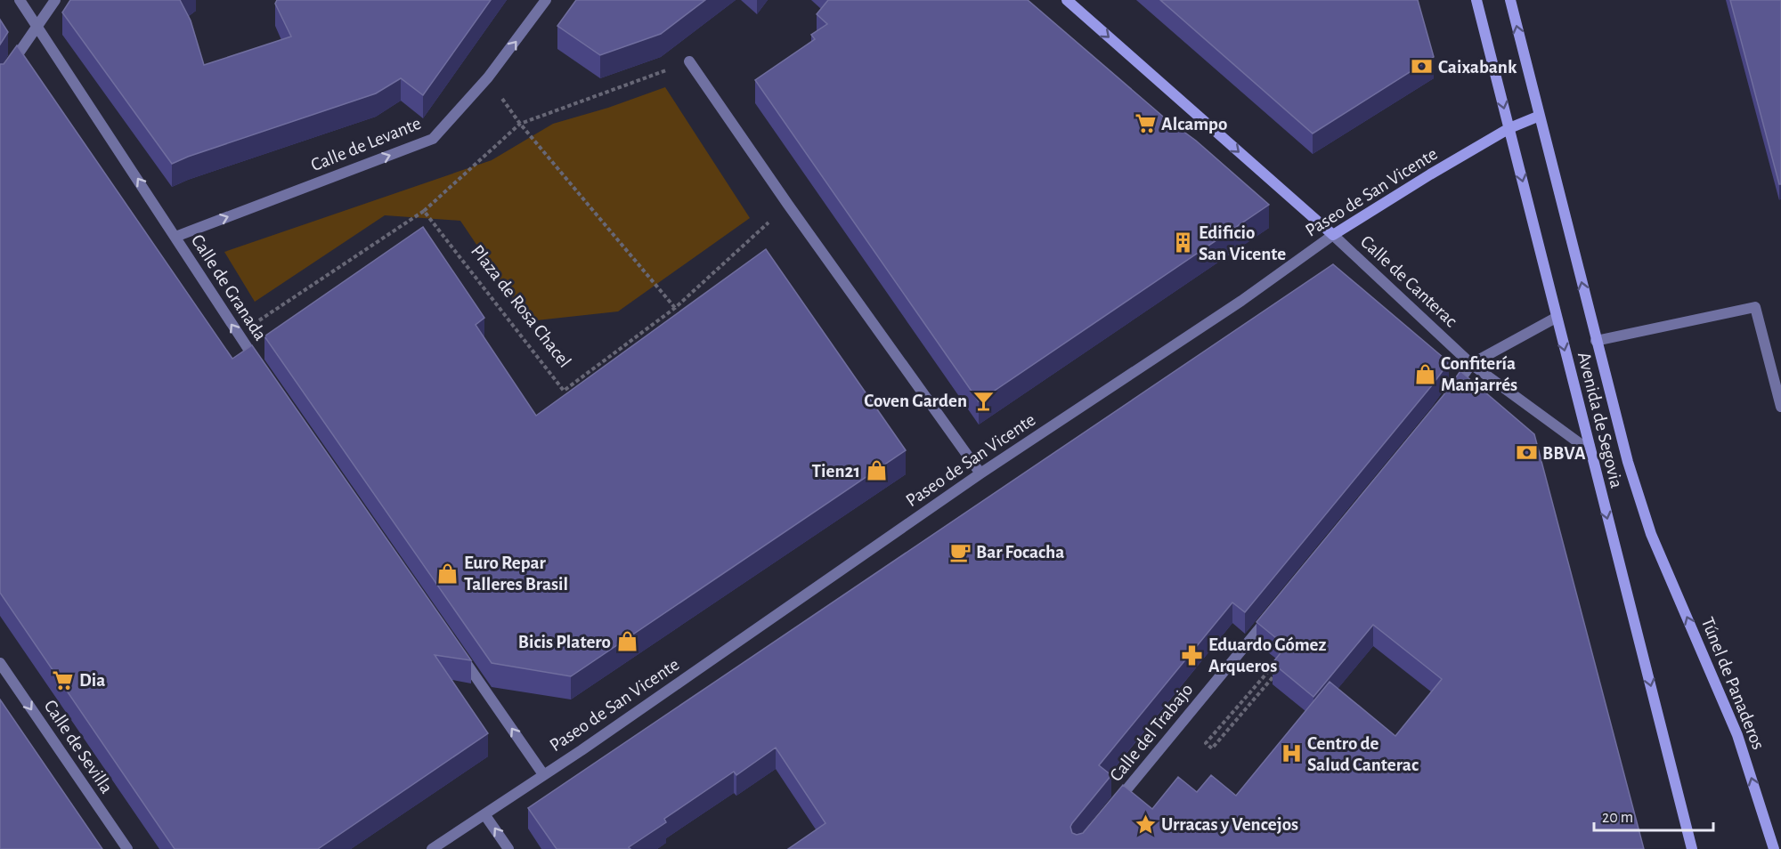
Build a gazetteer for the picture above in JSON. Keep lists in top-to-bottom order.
{
  "streets": {
    "main road": [
      "Paseo de San Vicente",
      "Calle de Canterac",
      "Avenida de Segovia",
      "Túnel de Panaderos"
    ],
    "street": [
      "Calle de Levante",
      "Calle de Granada",
      "Calle del Trabajo",
      "Calle de Sevilla"
    ],
    "path": ["Plaza de Rosa Chacel"]
  },
  "crossings": [
    ["Calle de Levante", "Calle de Granada"],
    ["Paseo de San Vicente", "Calle de Canterac"],
    ["Paseo de San Vicente", "Avenida de Segovia"],
    ["Calle de Canterac", "Avenida de Segovia"],
    ["Avenida de Segovia", "Túnel de Panaderos"]
  ],
  "one_way": [
    "Calle de Levante",
    "Calle de Canterac",
    "Calle de Granada",
    "Túnel de Panaderos",
    "Calle de Sevilla"
  ],
  "places": {
    "bank": ["Caixabank", "BBVA"],
    "supermarket": ["Alcampo", "Dia"],
    "building": ["Edificio San Vicente"],
    "shop": [
      "Confitería Manjarrés",
      "Tien21",
      "Euro Repar Talleres Brasil",
      "Bicis Platero"
    ],
    "bar": ["Coven Garden"],
    "cafe": ["Bar Focacha"],
    "pharmacy": ["Eduardo Gómez Arqueros"],
    "hospital": ["Centro de Salud Canterac"],
    "place": ["Urracas y Vencejos"]
  },
  "scale_bar": "20 m"
}
